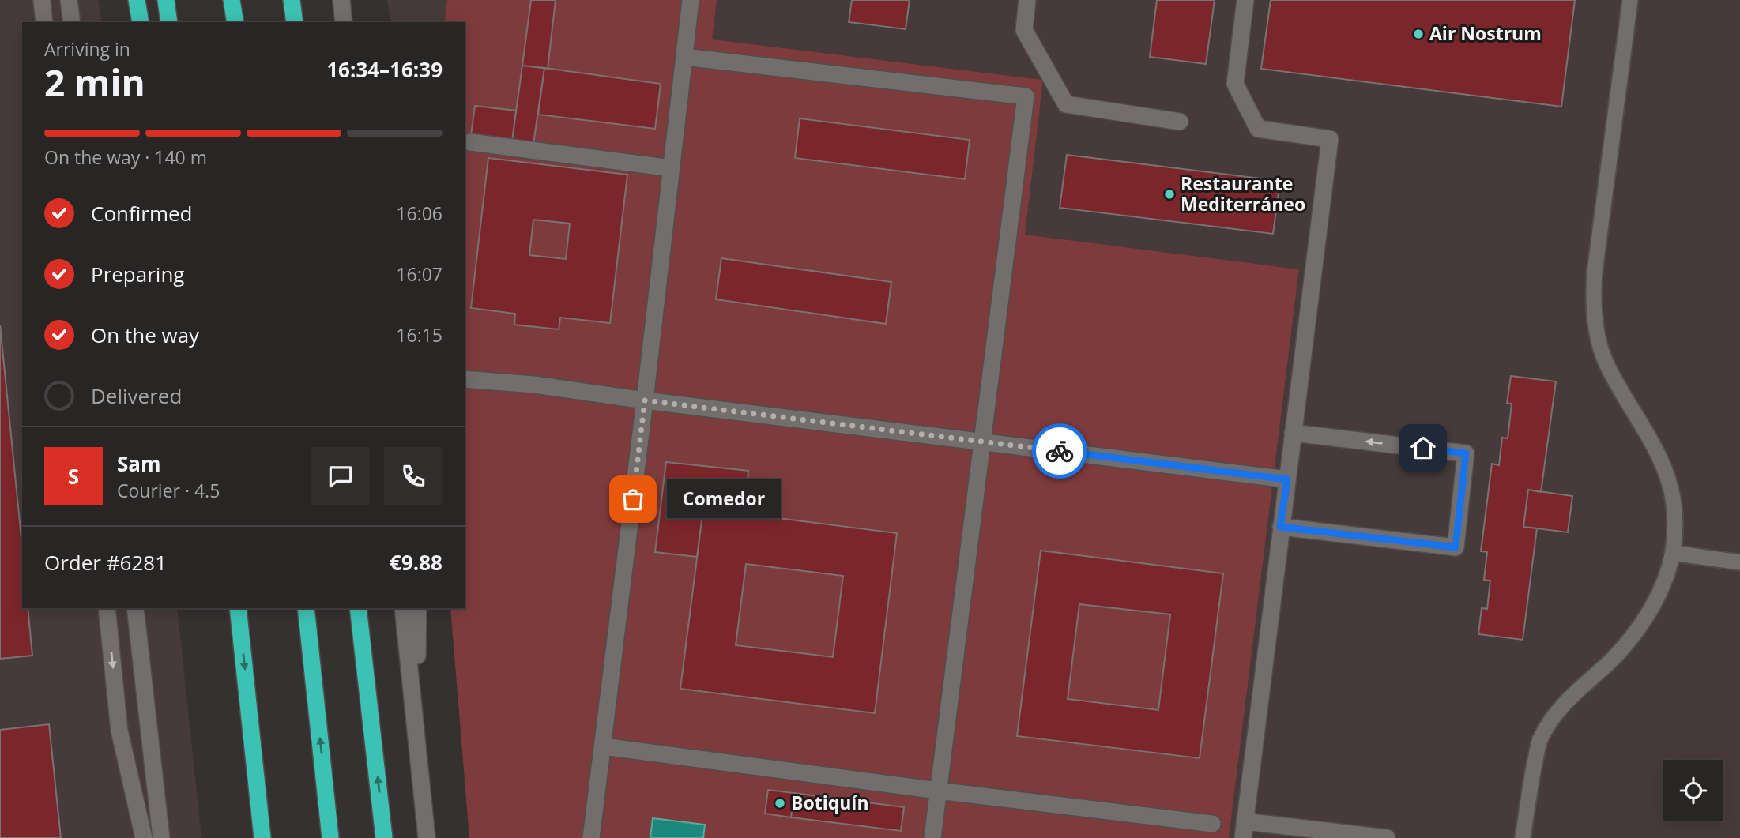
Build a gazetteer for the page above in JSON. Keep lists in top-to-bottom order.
{
  "places": [
    "Air Nostrum",
    "Restaurante Mediterráneo",
    "Comedor",
    "Botiquín"
  ],
  "page": {
    "heading": ["2 min", "Arriving in", "16:34–16:39"],
    "panel": [
      "Sam",
      "Courier · 4.5",
      "Order #6281",
      "€9.88"
    ],
    "bar": "On the way · 140 m",
    "list": [
      ["Confirmed", "16:06"],
      ["Preparing", "16:07"],
      ["On the way", "16:15"],
      "Delivered"
    ],
    "round": "S",
    "bubble": "Comedor"
  }
}
